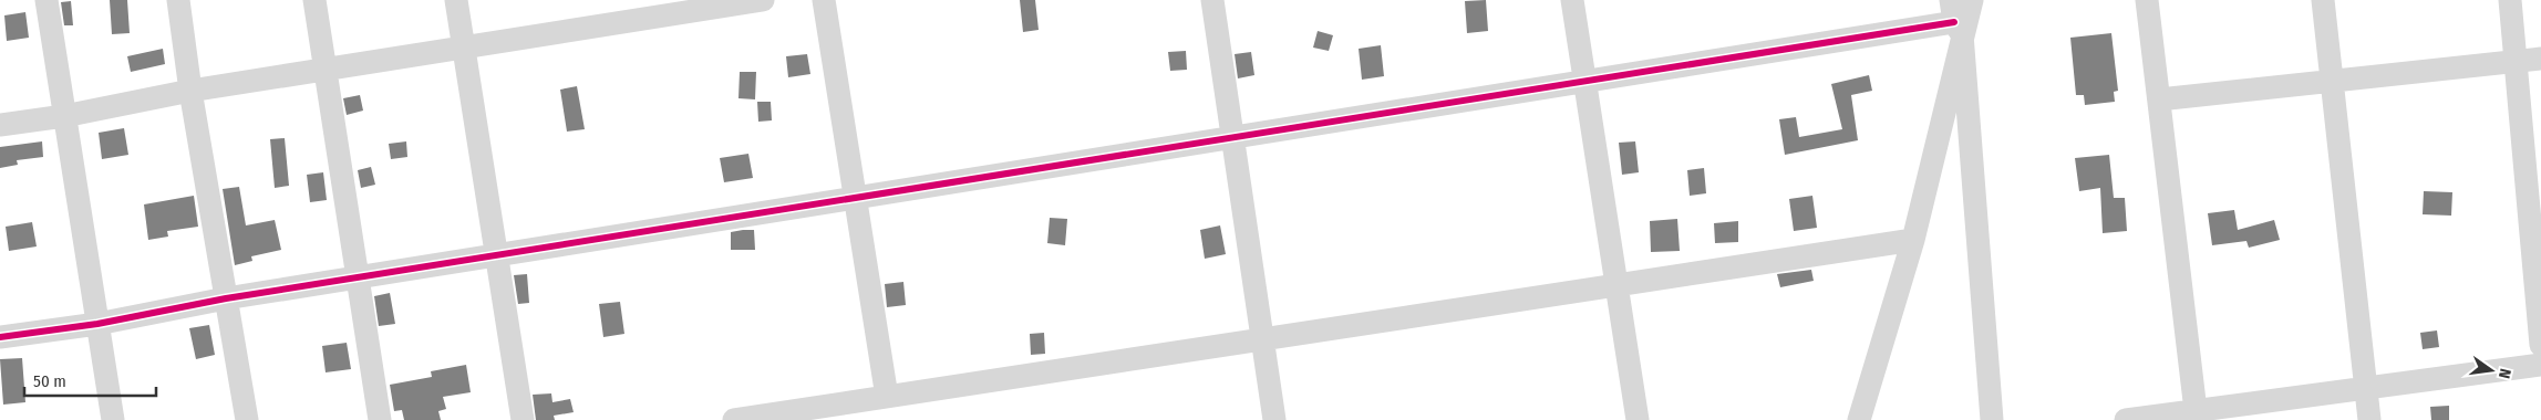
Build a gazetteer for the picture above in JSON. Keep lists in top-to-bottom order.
{
  "scale_bar": "50 m",
  "north": "right"
}
